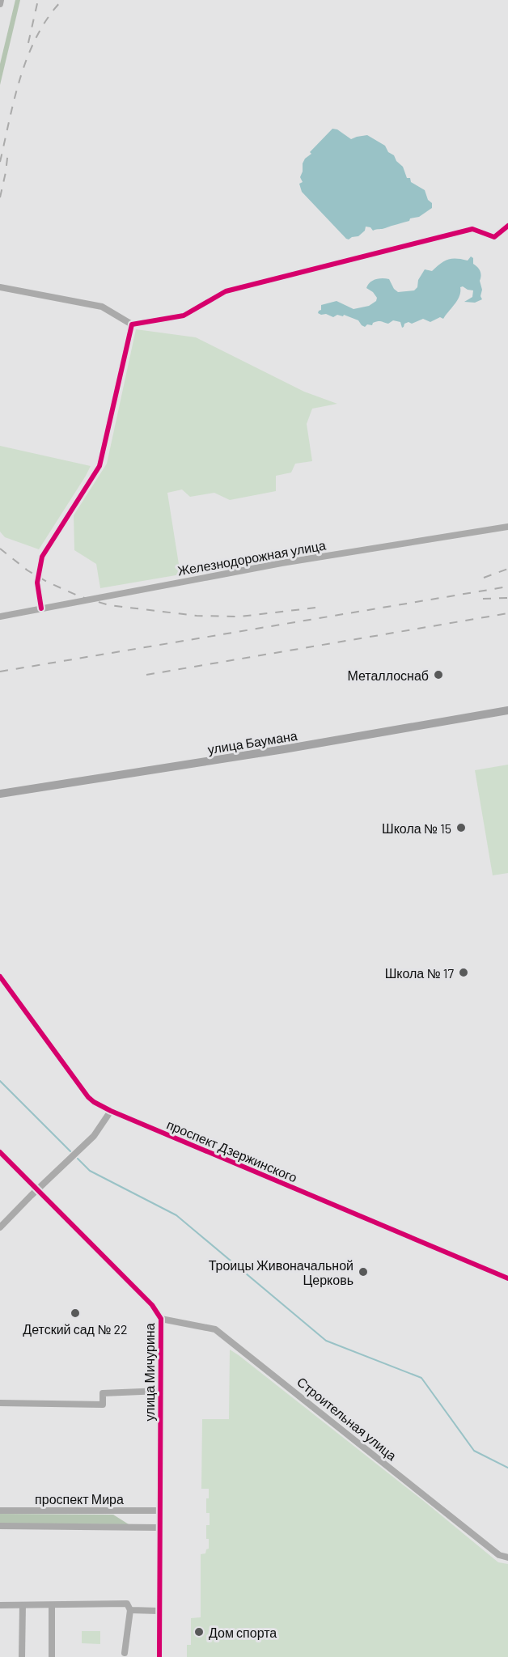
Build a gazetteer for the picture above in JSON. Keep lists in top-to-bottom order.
{
  "streets": {
    "main road": ["улица Баумана"],
    "street": [
      "Железнодорожная улица",
      "проспект Дзержинского",
      "улица Мичурина",
      "Строительная улица",
      "проспект Мира"
    ]
  },
  "crossings": [
    ["улица Мичурина", "Строительная улица"],
    ["улица Мичурина", "проспект Мира"]
  ],
  "places": [
    "Металлоснаб",
    "Школа № 15",
    "Школа № 17",
    "Троицы Живоначальной Церковь",
    "Детский сад № 22",
    "Дом спорта"
  ]
}
